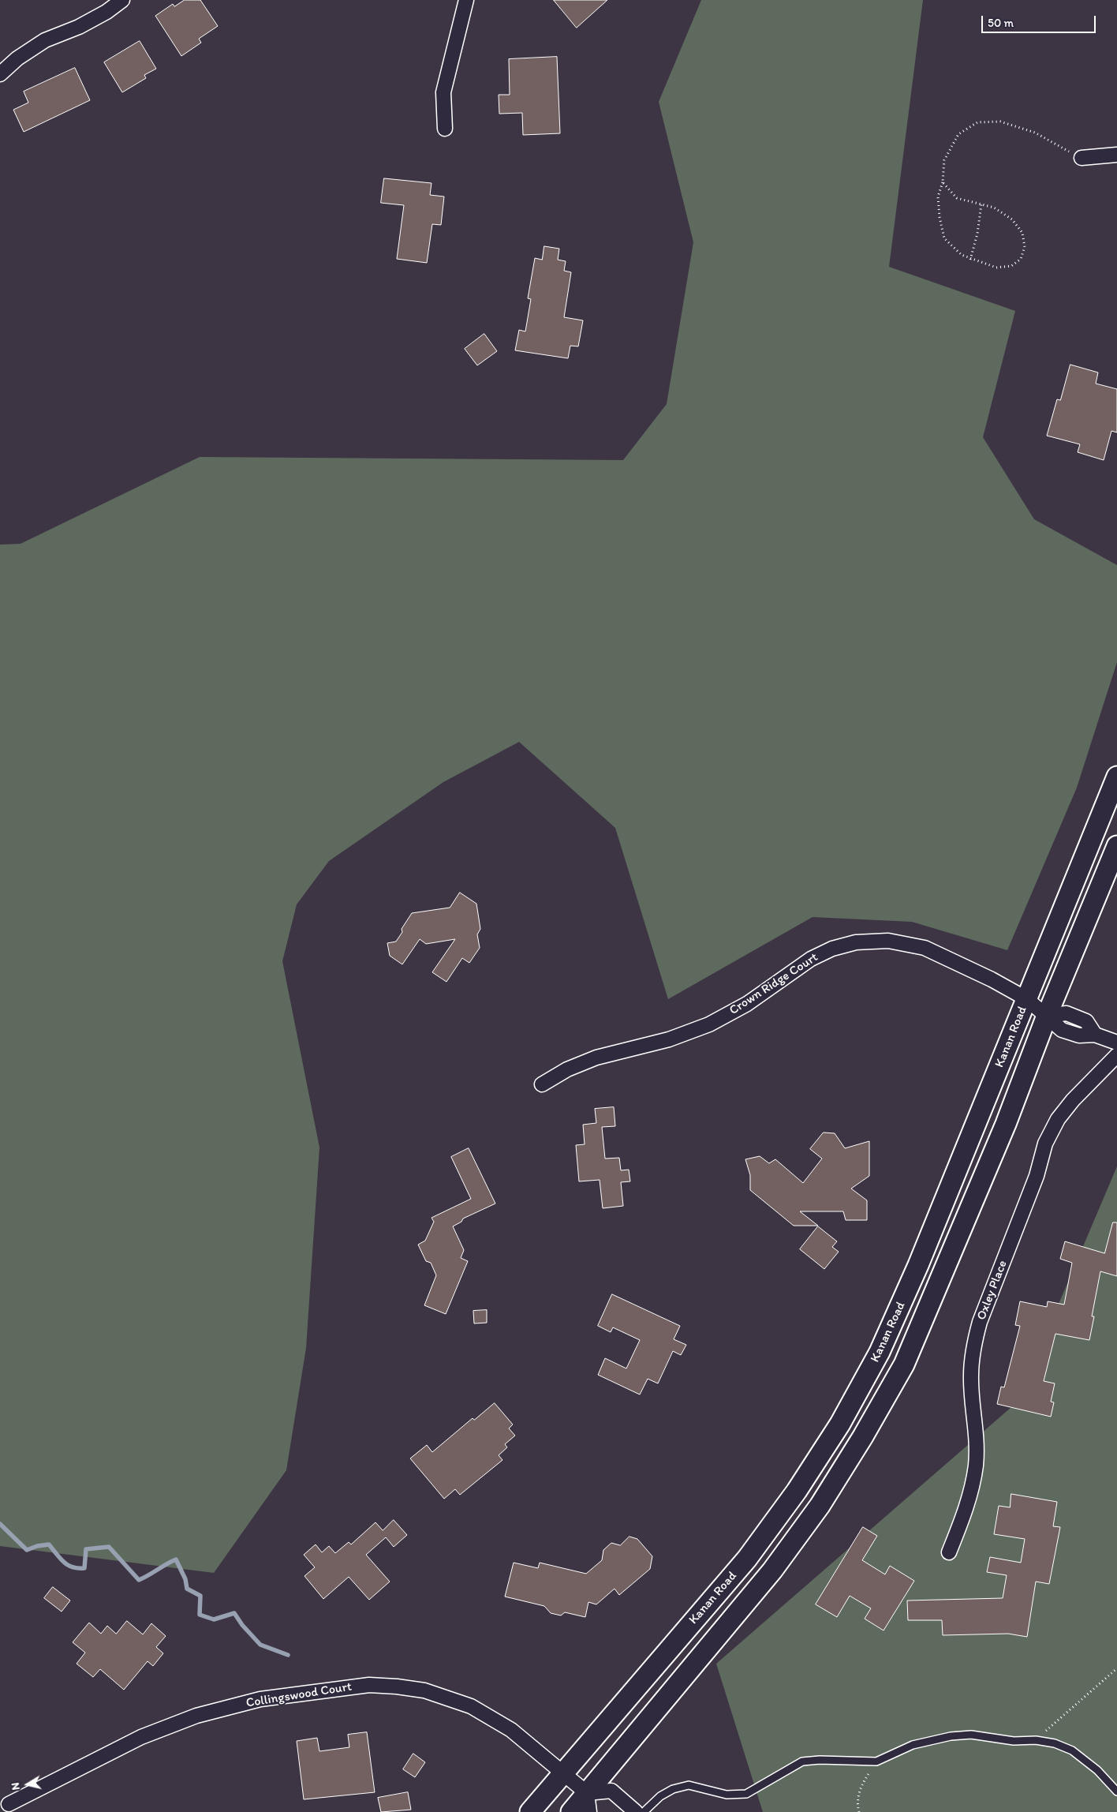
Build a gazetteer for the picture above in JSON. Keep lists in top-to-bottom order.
{
  "streets": {
    "main road": ["Kanan Road"],
    "street": ["Crown Ridge Court", "Oxley Place", "Collingswood Court"]
  },
  "crossings": [
    ["Crown Ridge Court", "Kanan Road"],
    ["Kanan Road", "Collingswood Court"]
  ],
  "scale_bar": "50 m",
  "north": "left"
}
